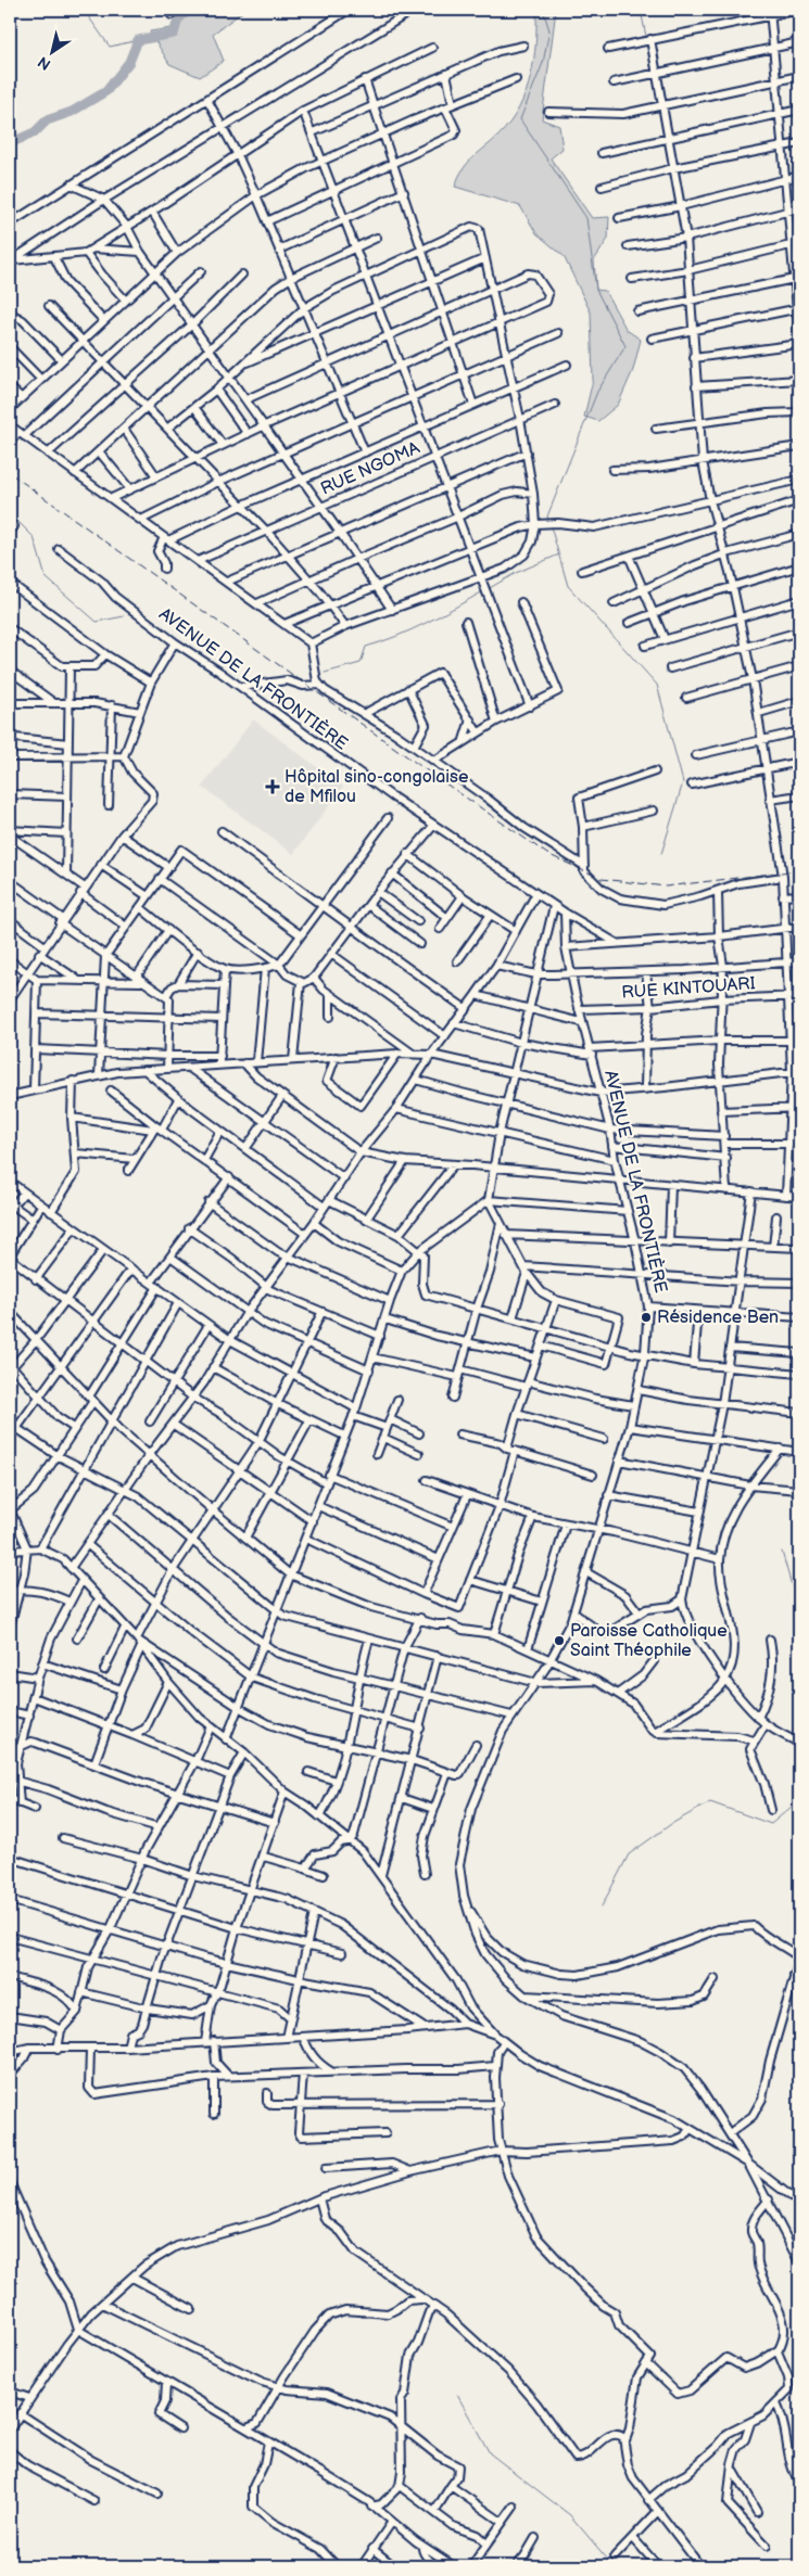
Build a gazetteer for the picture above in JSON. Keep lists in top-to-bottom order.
{
  "streets": {
    "street": ["RUE NGOMA", "AVENUE DE LA FRONTIÈRE", "RUE KINTOUARI"]
  },
  "crossings": [
    ["AVENUE DE LA FRONTIÈRE", "RUE KINTOUARI"]
  ],
  "places": {
    "health": ["Hôpital sino-congolaise de Mfilou"],
    "other": ["Résidence Ben", "Paroisse Catholique Saint Théophile"]
  },
  "north": "bottom left"
}
